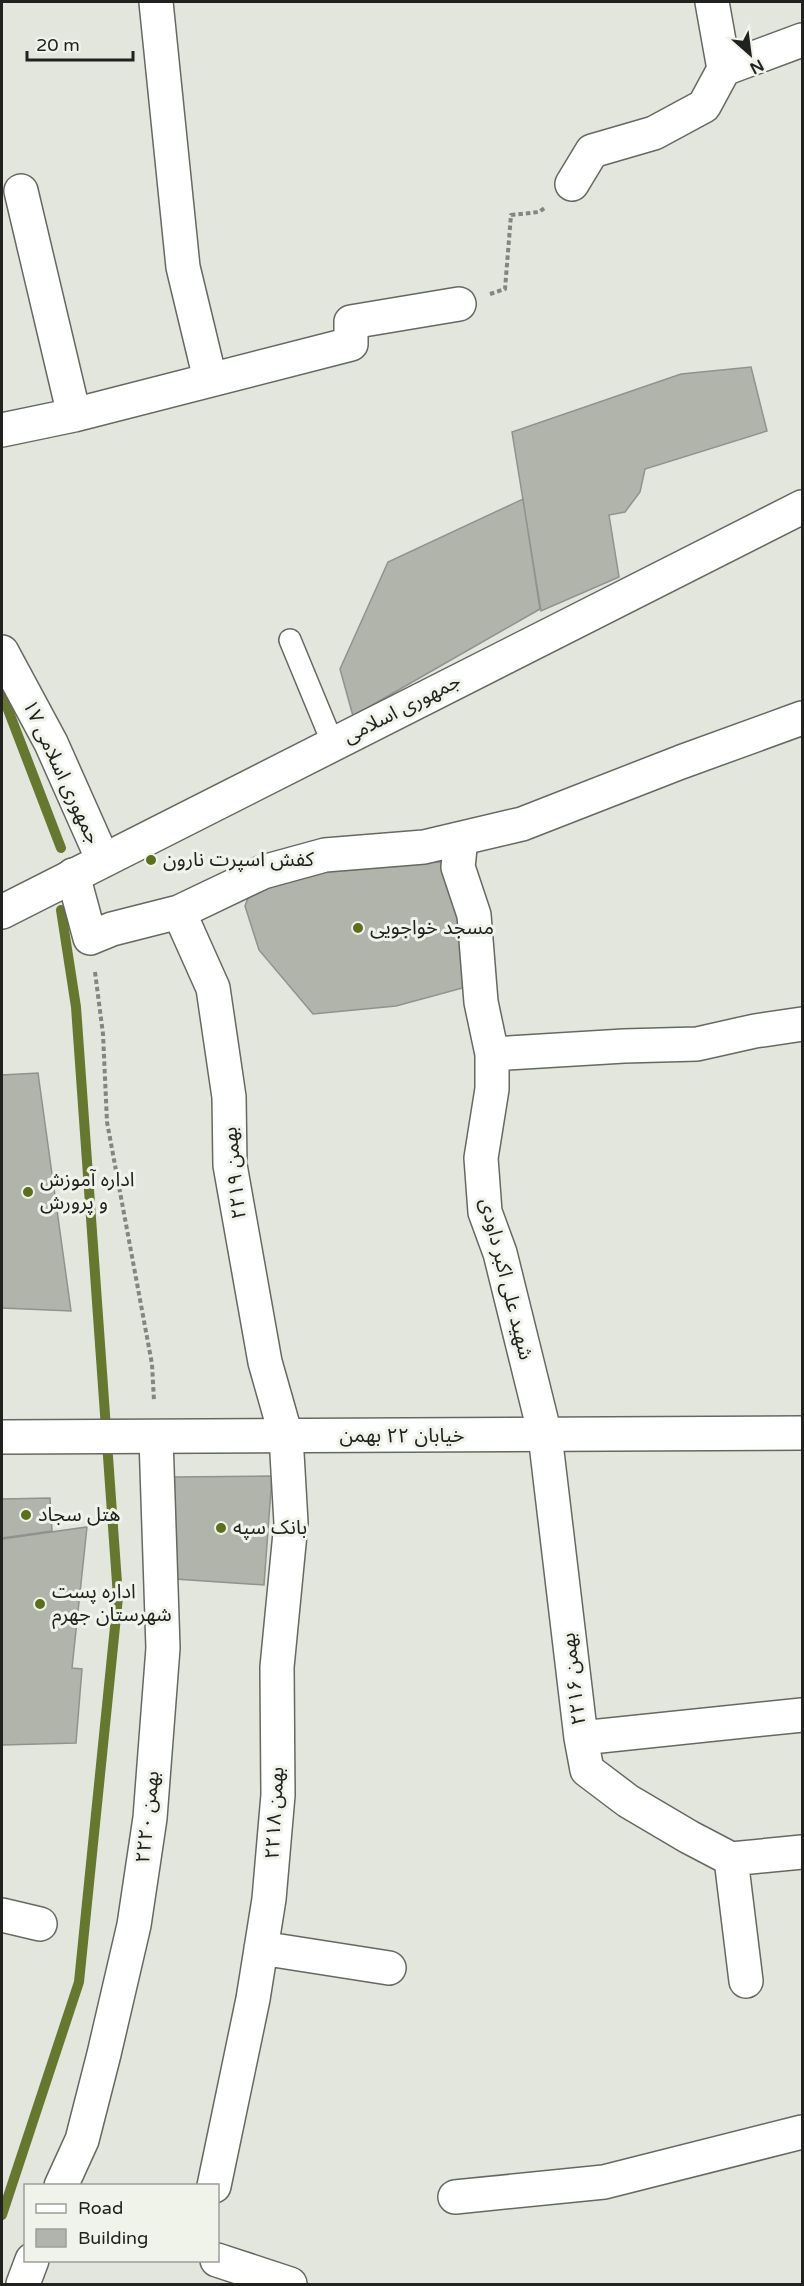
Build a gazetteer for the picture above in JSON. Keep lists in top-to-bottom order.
{
  "streets": {
    "street": [
      "جمهوری اسلامی",
      "جمهوری اسلامی ۱۷",
      "۲۲بهمن ۱۹",
      "شهید علی اکبر داودی",
      "خیابان ۲۲ بهمن",
      "۲۲بهمن ۱۶",
      "۲۲بهمن ۱۸",
      "۲۲بهمن ۲۰"
    ]
  },
  "crossings": [
    ["جمهوری اسلامی", "جمهوری اسلامی ۱۷"],
    ["۲۲بهمن ۱۹", "خیابان ۲۲ بهمن"],
    ["۲۲بهمن ۱۹", "۲۲بهمن ۱۸"],
    ["شهید علی اکبر داودی", "خیابان ۲۲ بهمن"],
    ["شهید علی اکبر داودی", "۲۲بهمن ۱۶"],
    ["خیابان ۲۲ بهمن", "۲۲بهمن ۱۶"],
    ["خیابان ۲۲ بهمن", "۲۲بهمن ۱۸"],
    ["خیابان ۲۲ بهمن", "۲۲بهمن ۲۰"]
  ],
  "places": [
    "کفش اسپرت نارون",
    "مسجد خواجویی",
    "اداره آموزش و پرورش",
    "هتل سجاد",
    "بانک سپه",
    "اداره پست شهرستان جهرم"
  ],
  "legend": ["Road", "Building"],
  "scale_bar": "20 m",
  "north": "bottom right"
}
